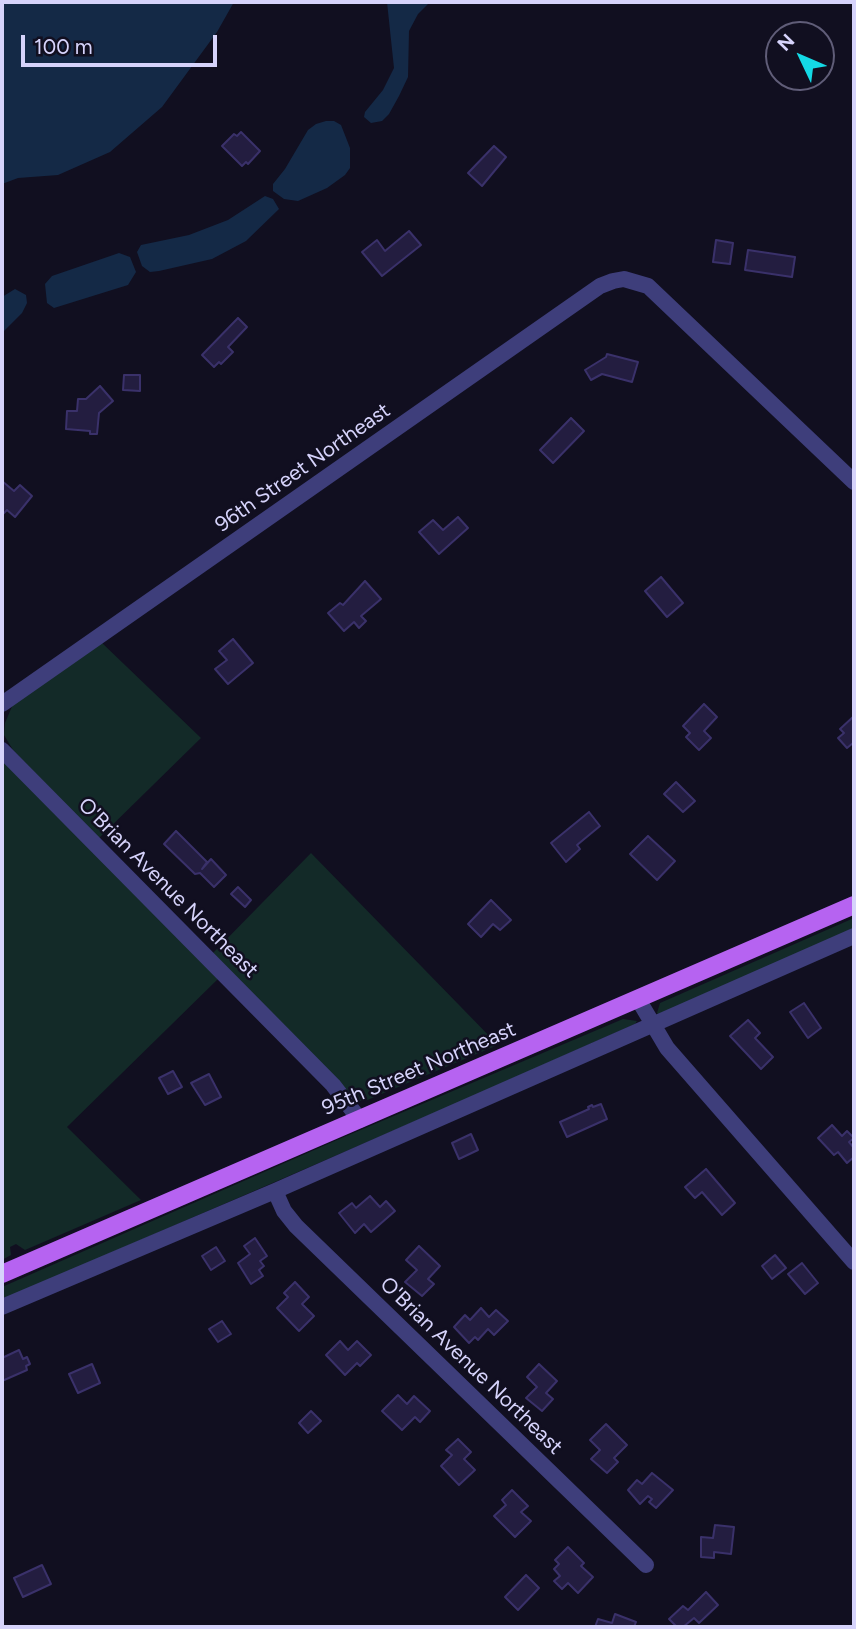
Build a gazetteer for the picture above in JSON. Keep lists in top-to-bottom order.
{
  "streets": {
    "main road": ["95th Street Northeast"],
    "street": ["96th Street Northeast", "O'Brian Avenue Northeast"]
  },
  "crossings": [
    ["O'Brian Avenue Northeast", "95th Street Northeast"]
  ],
  "scale_bar": "100 m",
  "north": "top left"
}
